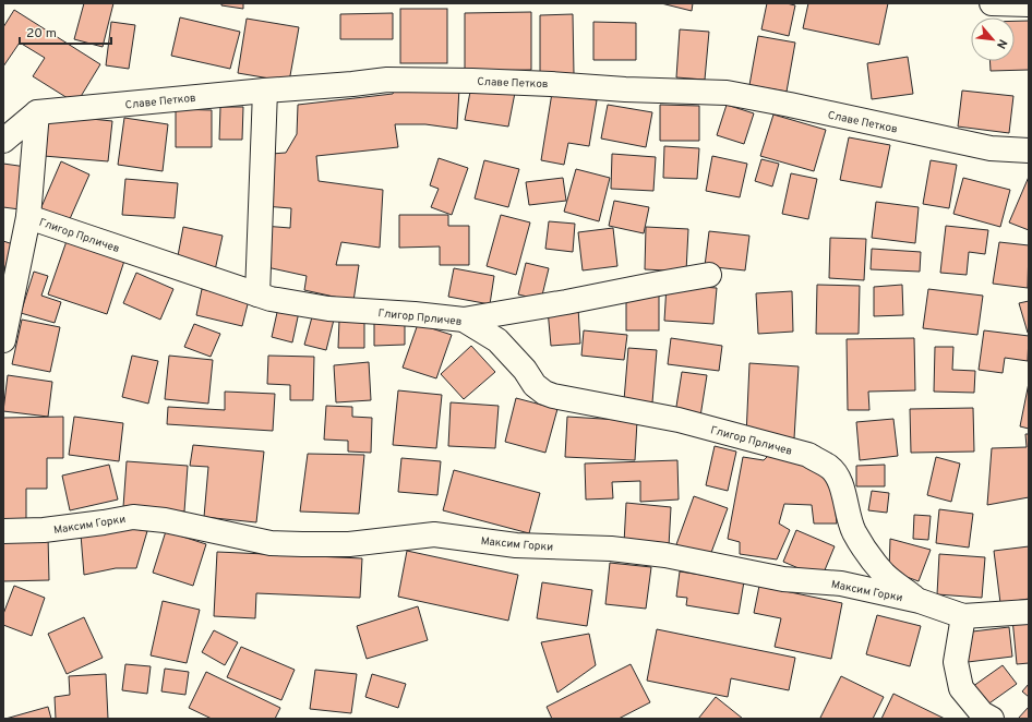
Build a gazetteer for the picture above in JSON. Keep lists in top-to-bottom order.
{
  "streets": {
    "street": ["Славе Петков", "Глигор Прличев", "Максим Горки"]
  },
  "crossings": [
    ["Глигор Прличев", "Максим Горки"]
  ],
  "scale_bar": "20 m",
  "north": "bottom right"
}
